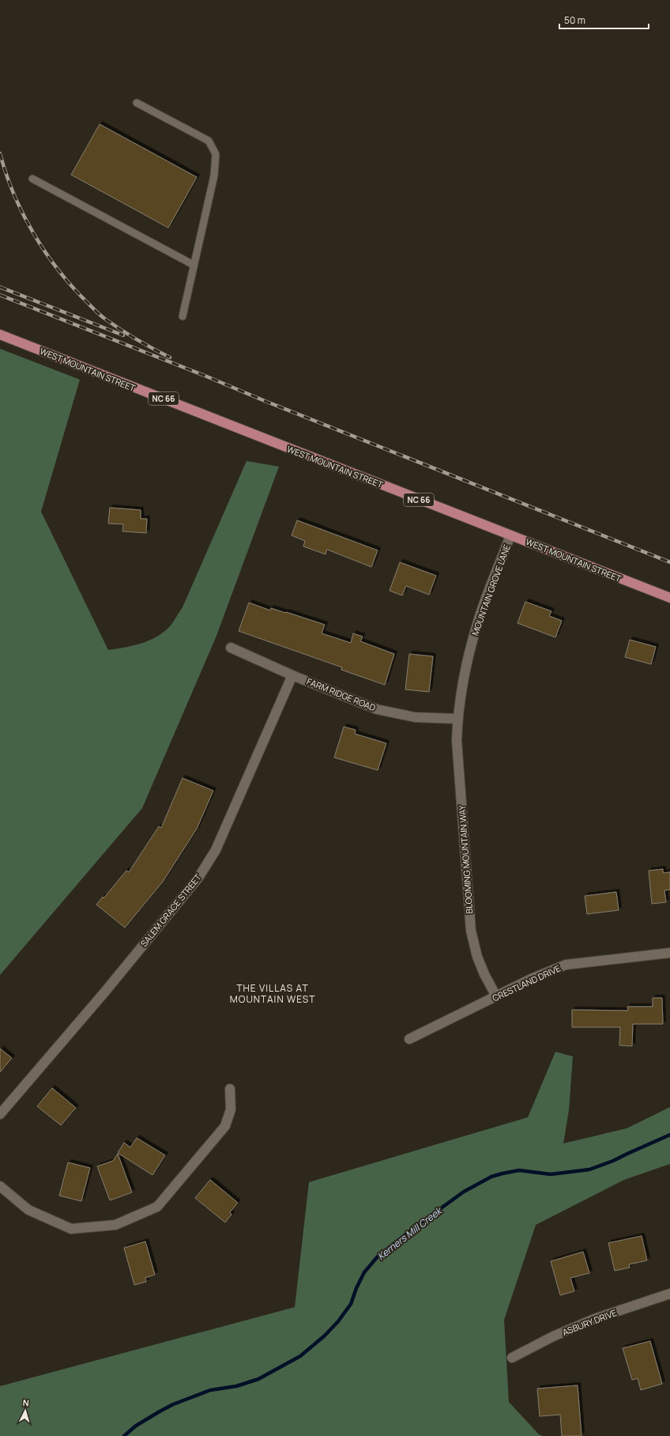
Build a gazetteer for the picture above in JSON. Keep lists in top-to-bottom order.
{
  "streets": {
    "main road": ["WEST MOUNTAIN STREET", "NC 66"],
    "street": [
      "MOUNTAIN GROVE LANE",
      "FARM RIDGE ROAD",
      "BLOOMING MOUNTAIN WAY",
      "SALEM GRACE STREET",
      "CRESTLAND DRIVE",
      "ASBURY DRIVE"
    ]
  },
  "crossings": [
    ["WEST MOUNTAIN STREET", "MOUNTAIN GROVE LANE"],
    ["MOUNTAIN GROVE LANE", "FARM RIDGE ROAD"],
    ["MOUNTAIN GROVE LANE", "BLOOMING MOUNTAIN WAY"],
    ["FARM RIDGE ROAD", "BLOOMING MOUNTAIN WAY"],
    ["FARM RIDGE ROAD", "SALEM GRACE STREET"],
    ["BLOOMING MOUNTAIN WAY", "CRESTLAND DRIVE"]
  ],
  "districts": ["THE VILLAS AT MOUNTAIN WEST"],
  "water": ["Kerners Mill Creek"],
  "scale_bar": "50 m",
  "north": "top"
}
